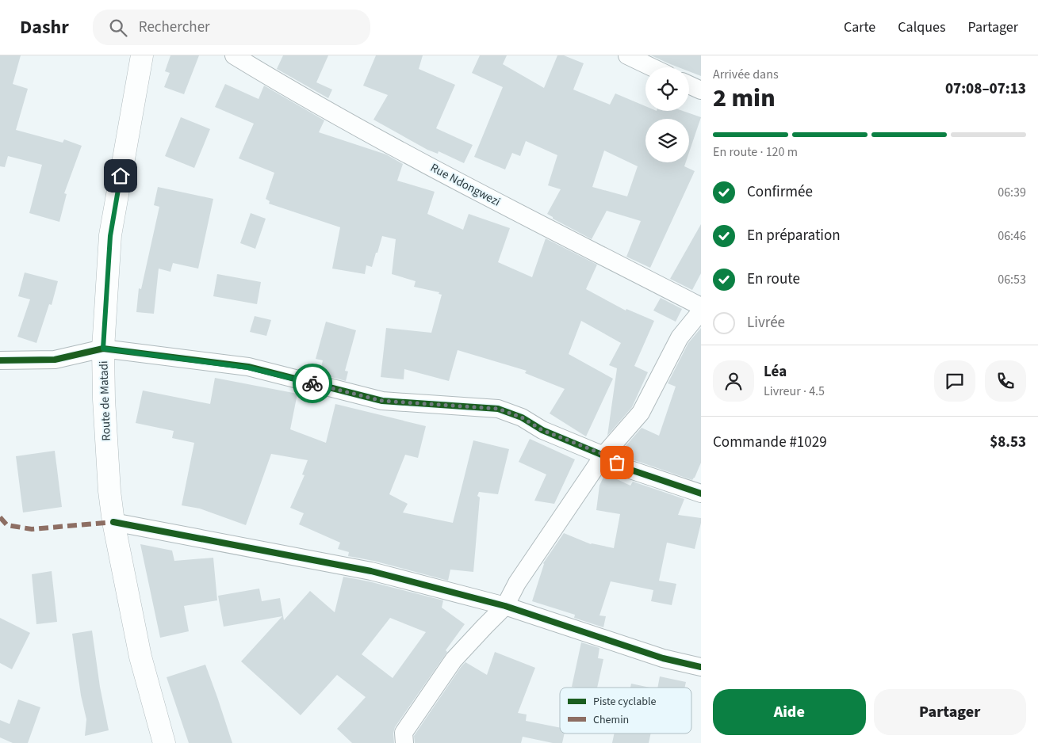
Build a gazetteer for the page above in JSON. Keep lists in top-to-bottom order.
{
  "streets": {
    "highway": ["Route de Matadi"],
    "street": ["Rue Ndongwezi"]
  },
  "legend": ["Piste cyclable", "Chemin"],
  "page": {
    "header": "Dashr",
    "search": "Rechercher",
    "nav": ["Carte", "Calques", "Partager"],
    "heading": ["2 min", "Arrivée dans", "07:08–07:13"],
    "panel": [
      "Léa",
      "Livreur · 4.5",
      "Commande #1029",
      "$8.53"
    ],
    "bar": "En route · 120 m",
    "list": [
      ["Confirmée", "06:39"],
      ["En préparation", "06:46"],
      ["En route", "06:53"],
      "Livrée"
    ],
    "buttons": ["Aide", "Partager"]
  }
}
